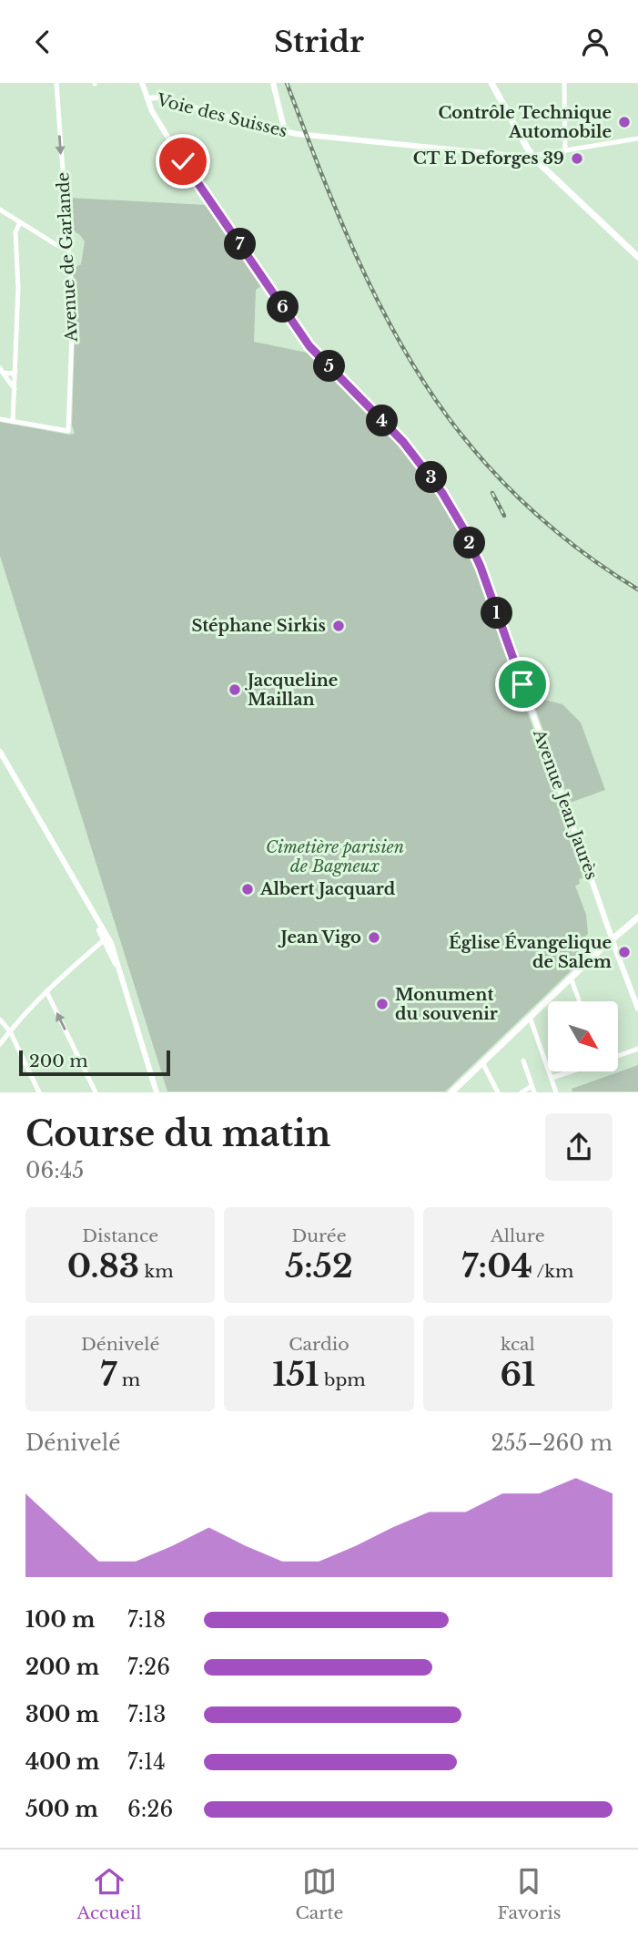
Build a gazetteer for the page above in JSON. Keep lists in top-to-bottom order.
{
  "streets": {
    "street": ["Voie des Suisses", "Avenue de Garlande", "Avenue Jean Jaurès"]
  },
  "crossings": [
    ["Voie des Suisses", "Avenue Jean Jaurès"]
  ],
  "one_way": ["Avenue de Garlande"],
  "parks": ["Cimetière parisien de Bagneux"],
  "places": [
    "Contrôle Technique Automobile",
    "CT E Deforges 39",
    "Stéphane Sirkis",
    "Jacqueline Maillan",
    "Albert Jacquard",
    "Jean Vigo",
    "Église Évangelique de Salem",
    "Monument du souvenir"
  ],
  "scale_bar": "200 m",
  "north": "bottom right",
  "page": {
    "header": "Stridr",
    "pins": [
      "7",
      "6",
      "5",
      "4",
      "3",
      "2",
      "1"
    ],
    "scale": "200 m",
    "heading": ["Course du matin", "06:45"],
    "stats": [
      ["Distance", "0.83 km"],
      ["Durée", "5:52"],
      ["Allure", "7:04 /km"],
      ["Dénivelé", "7 m"],
      ["Cardio", "151 bpm"],
      ["kcal", "61"]
    ],
    "chart": ["Dénivelé", "255–260 m"],
    "list": [
      {
        "name": "100 m",
        "note": "7:18"
      },
      {
        "name": "200 m",
        "note": "7:26"
      },
      {
        "name": "300 m",
        "note": "7:13"
      },
      {
        "name": "400 m",
        "note": "7:14"
      },
      {
        "name": "500 m",
        "note": "6:26"
      }
    ],
    "tabs": ["Accueil", "Carte", "Favoris"]
  }
}
